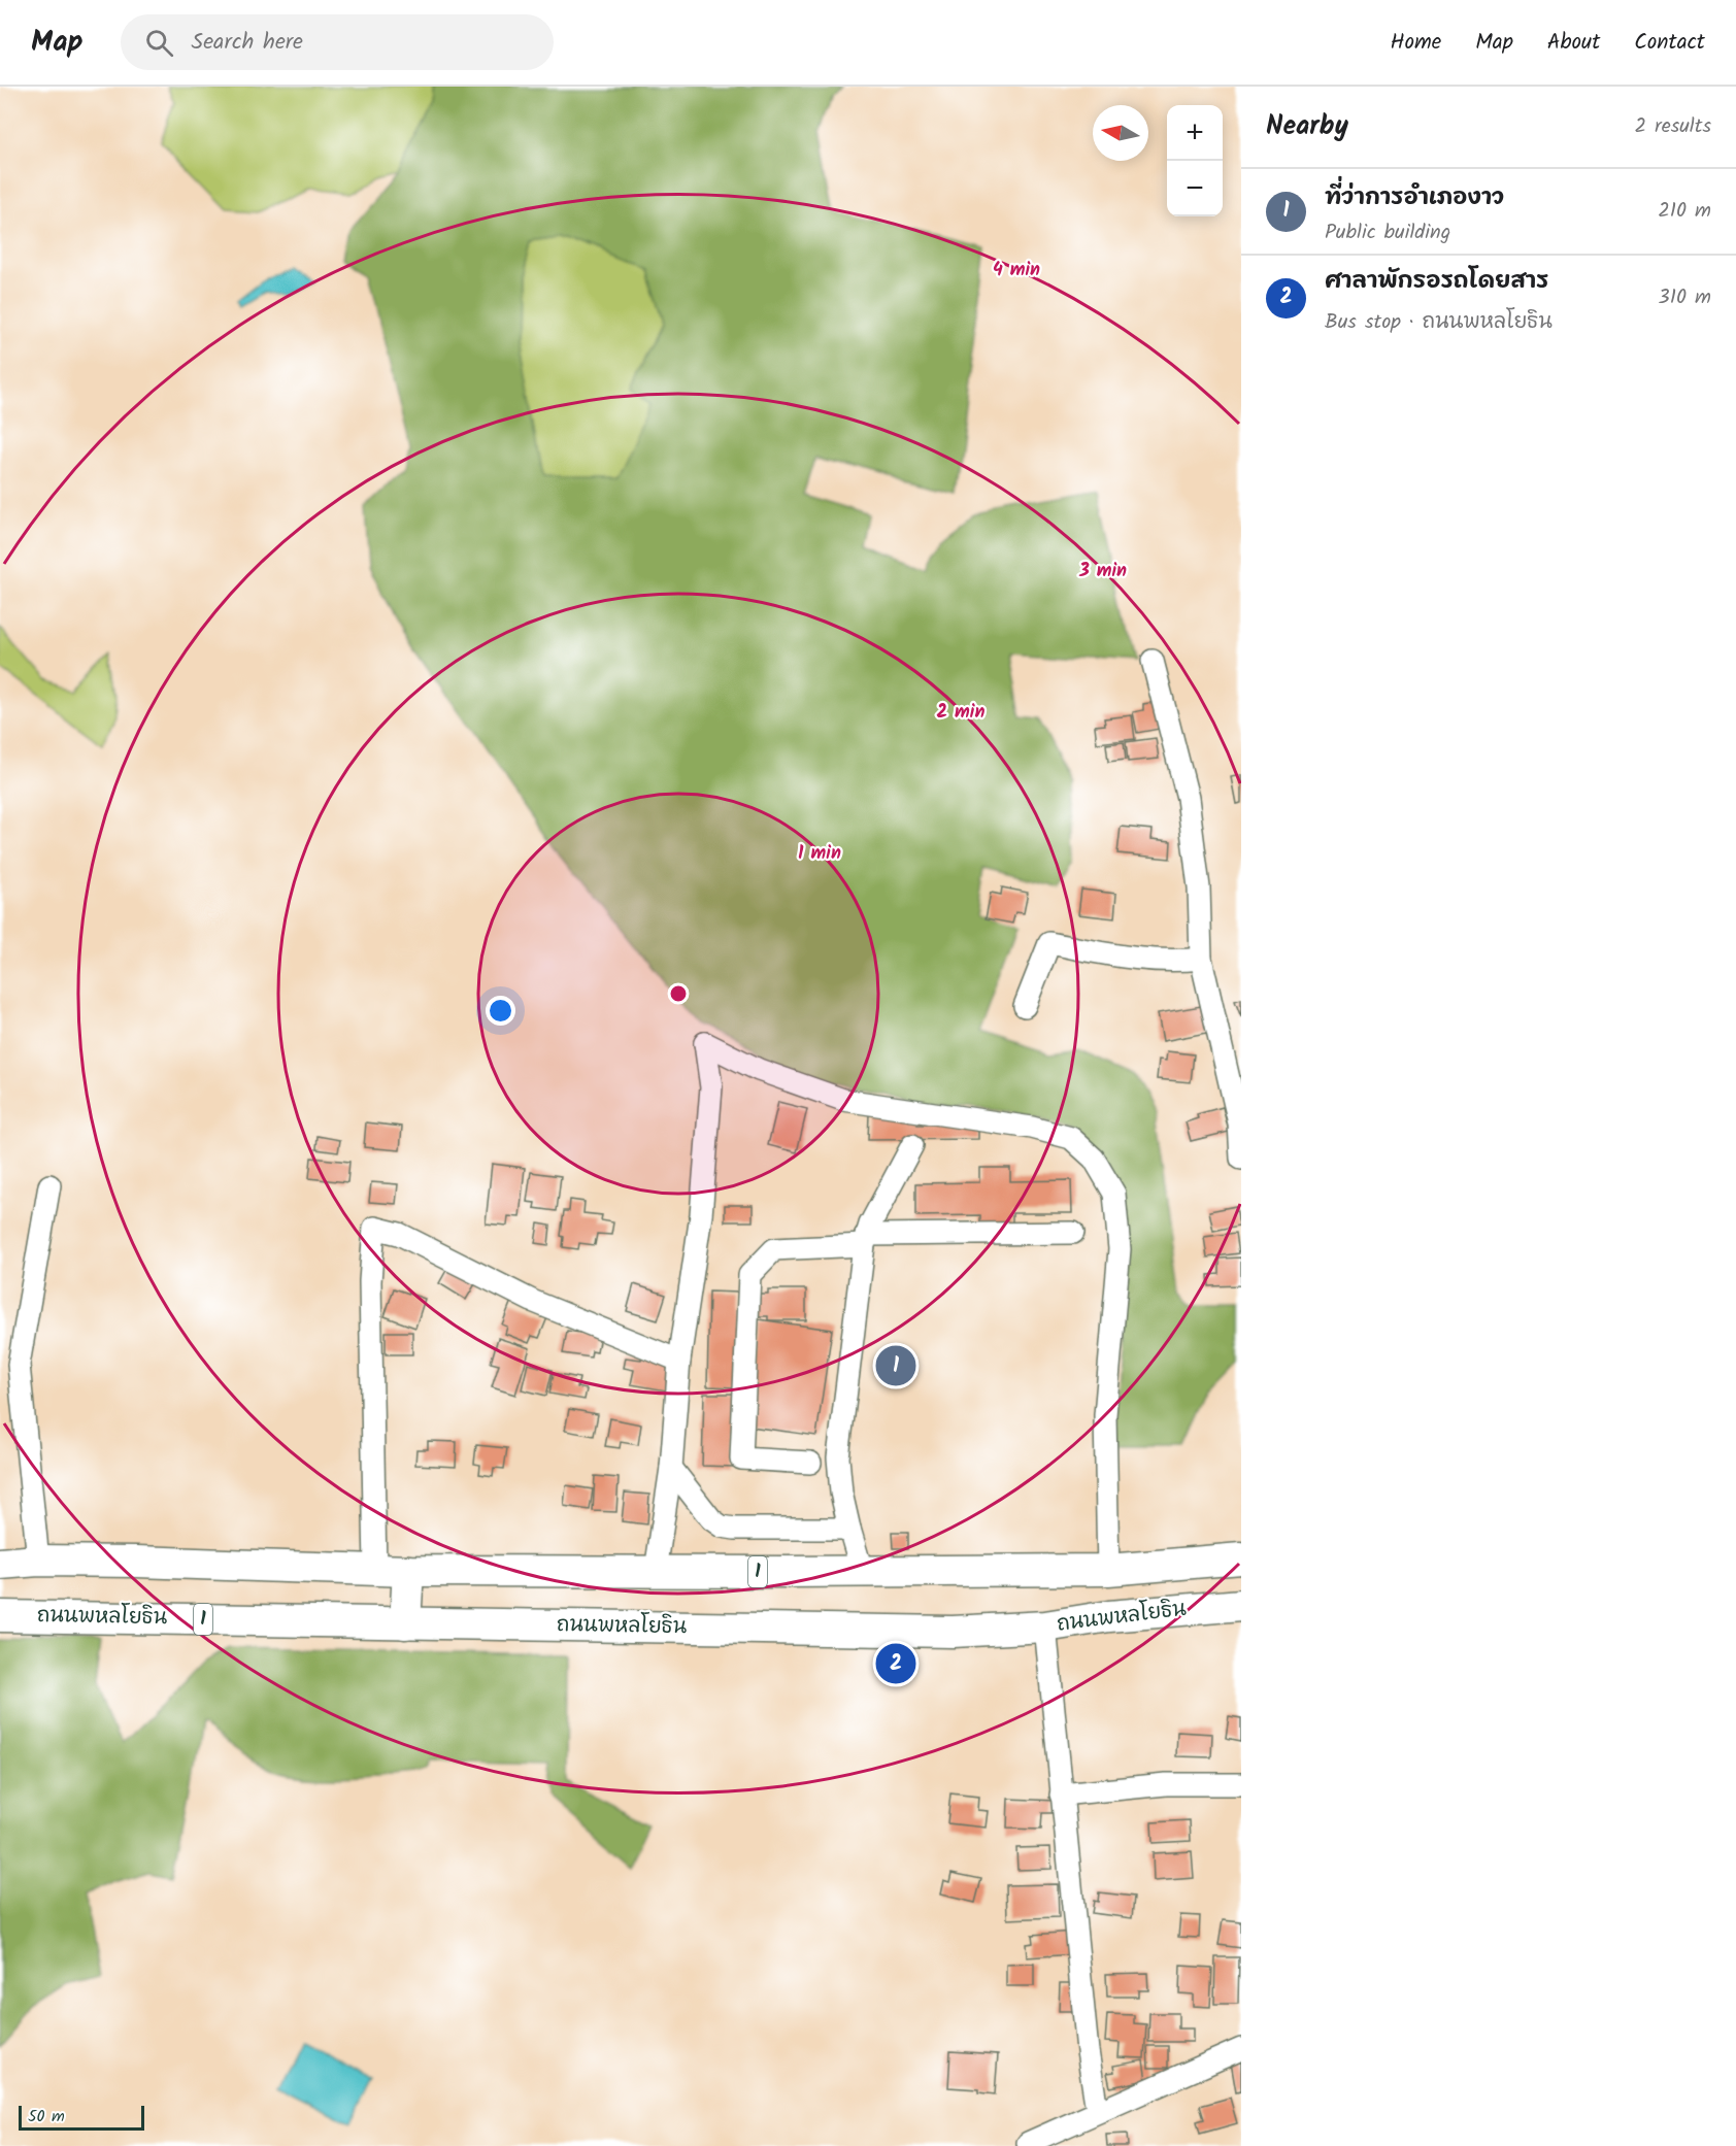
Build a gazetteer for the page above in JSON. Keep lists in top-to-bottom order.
{
  "streets": {
    "highway": ["1", "ถนนพหลโยธิน"]
  },
  "scale_bar": "50 m",
  "north": "left",
  "page": {
    "header": "Map",
    "search": "Search here",
    "nav": [
      "Home",
      "Map",
      "About",
      "Contact"
    ],
    "heading": ["Nearby", "2 results"],
    "map_buttons": ["+", "−"],
    "list": [
      {
        "mark": "1",
        "name": "ที่ว่าการอำเภองาว",
        "note": "Public building",
        "value": "210 m"
      },
      {
        "mark": "2",
        "name": "ศาลาพักรอรถโดยสาร",
        "note": "Bus stop · ถนนพหลโยธิน",
        "value": "310 m"
      }
    ],
    "pins": ["1", "2"],
    "scale": "50 m"
  },
  "rings": [
    "4 min",
    "3 min",
    "2 min",
    "1 min"
  ]
}
